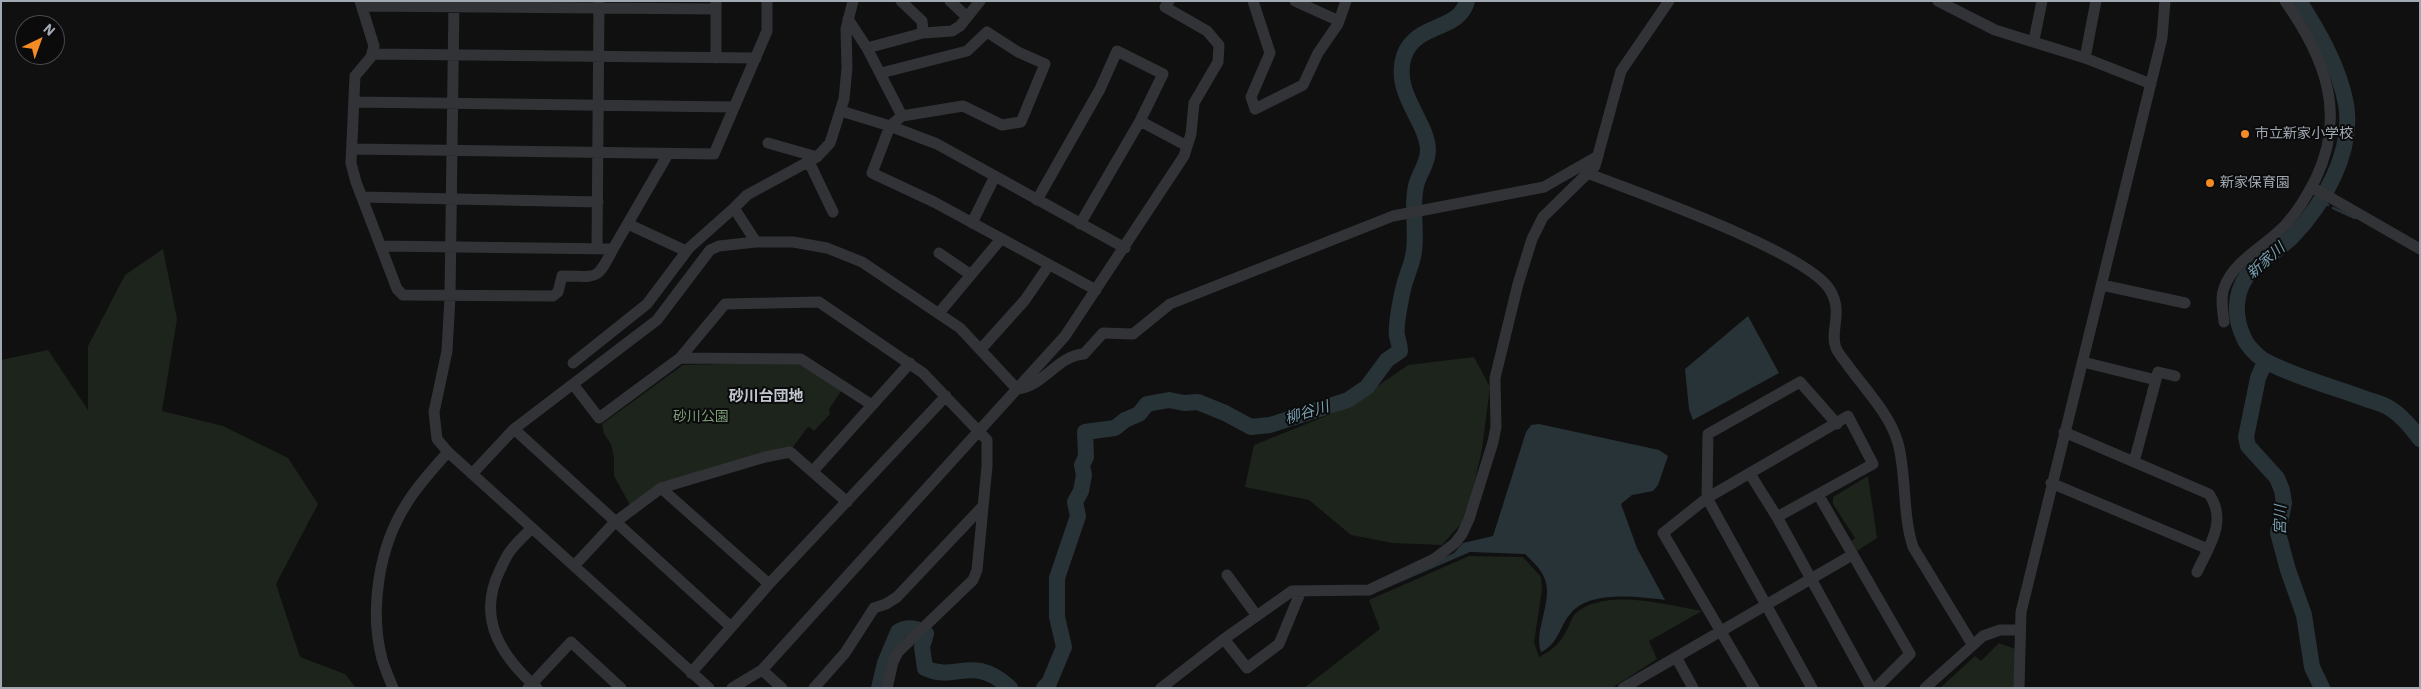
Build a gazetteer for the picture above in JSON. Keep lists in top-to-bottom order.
{
  "districts": ["砂川台団地"],
  "water": ["新家川", "柳谷川", "宮川"],
  "parks": ["砂川公園"],
  "places": ["市立新家小学校", "新家保育園"],
  "north": "top right"
}
